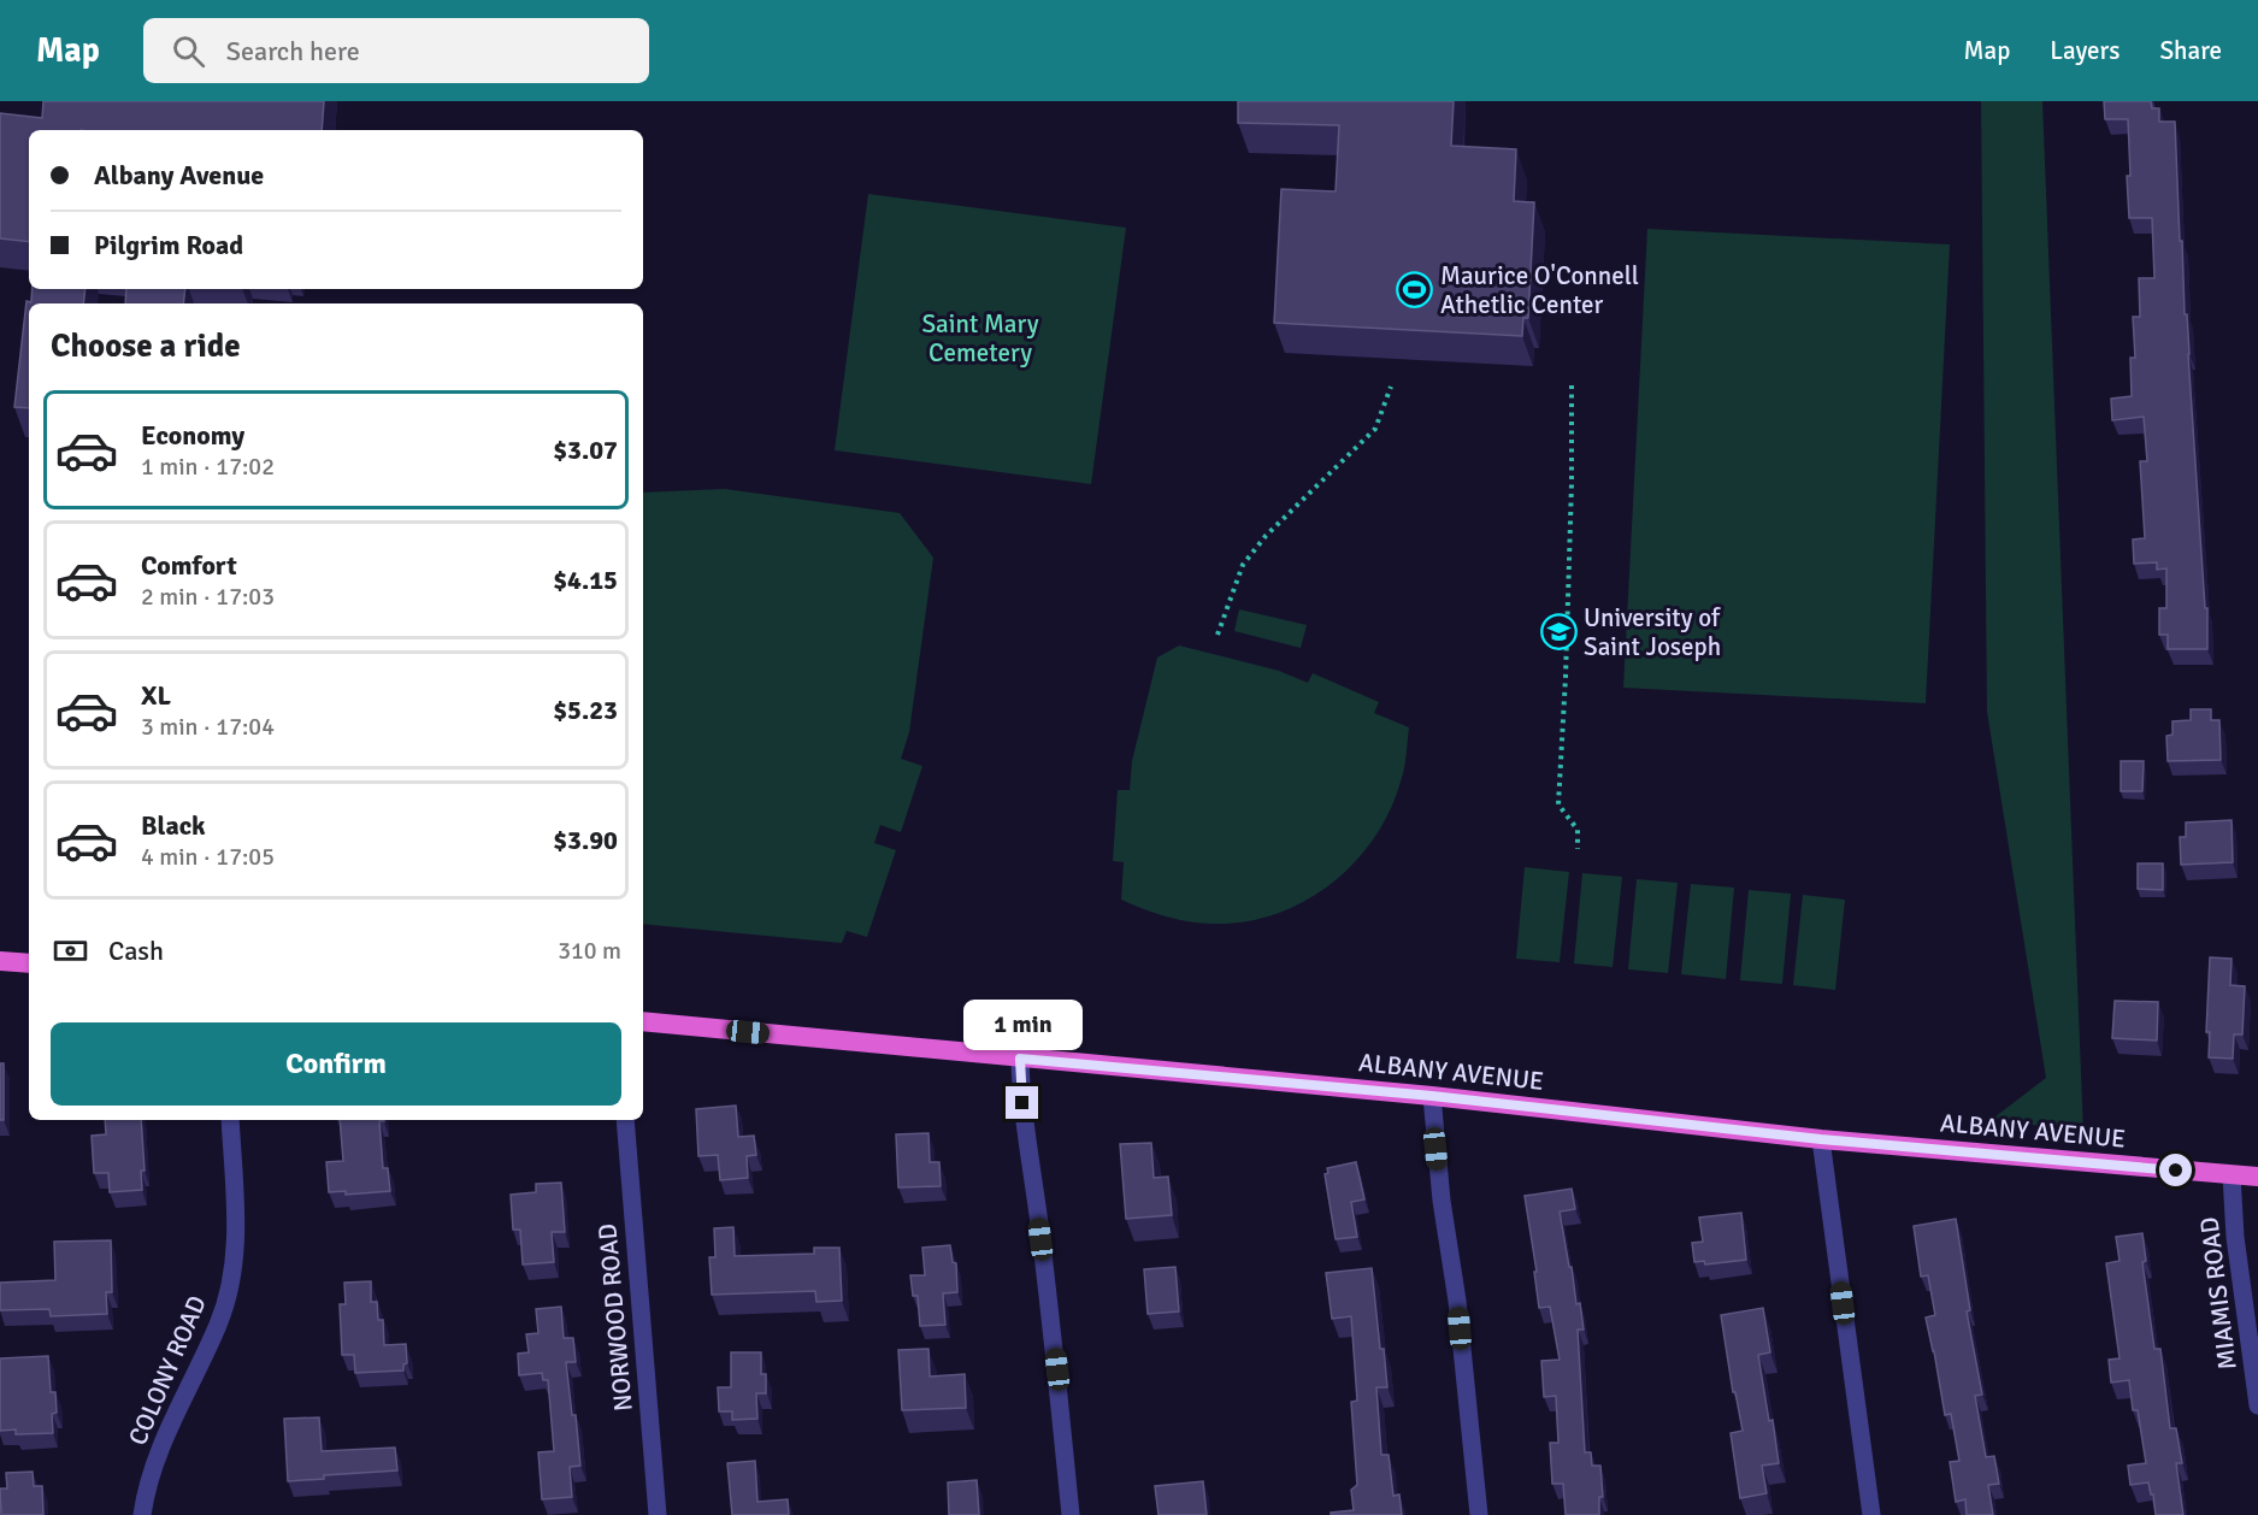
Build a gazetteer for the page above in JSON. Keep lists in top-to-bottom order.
{
  "streets": {
    "highway": ["ALBANY AVENUE"],
    "street": ["MIAMIS ROAD", "NORWOOD ROAD", "COLONY ROAD"]
  },
  "crossings": [
    ["ALBANY AVENUE", "MIAMIS ROAD"]
  ],
  "parks": ["Saint Mary Cemetery"],
  "places": {
    "sports": ["Maurice O'Connell Athetlic Center"],
    "school or university": ["University of Saint Joseph"]
  },
  "page": {
    "header": "Map",
    "search": "Search here",
    "nav": ["Map", "Layers", "Share"],
    "banner": ["Albany Avenue", "Pilgrim Road"],
    "heading": "Choose a ride",
    "list": [
      {
        "name": "Economy",
        "note": "1 min · 17:02",
        "value": "$3.07"
      },
      {
        "name": "Comfort",
        "note": "2 min · 17:03",
        "value": "$4.15"
      },
      {
        "name": "XL",
        "note": "3 min · 17:04",
        "value": "$5.23"
      },
      {
        "name": "Black",
        "note": "4 min · 17:05",
        "value": "$3.90"
      }
    ],
    "pay": ["Cash", "310 m"],
    "bubble": "1 min",
    "buttons": "Confirm"
  }
}
